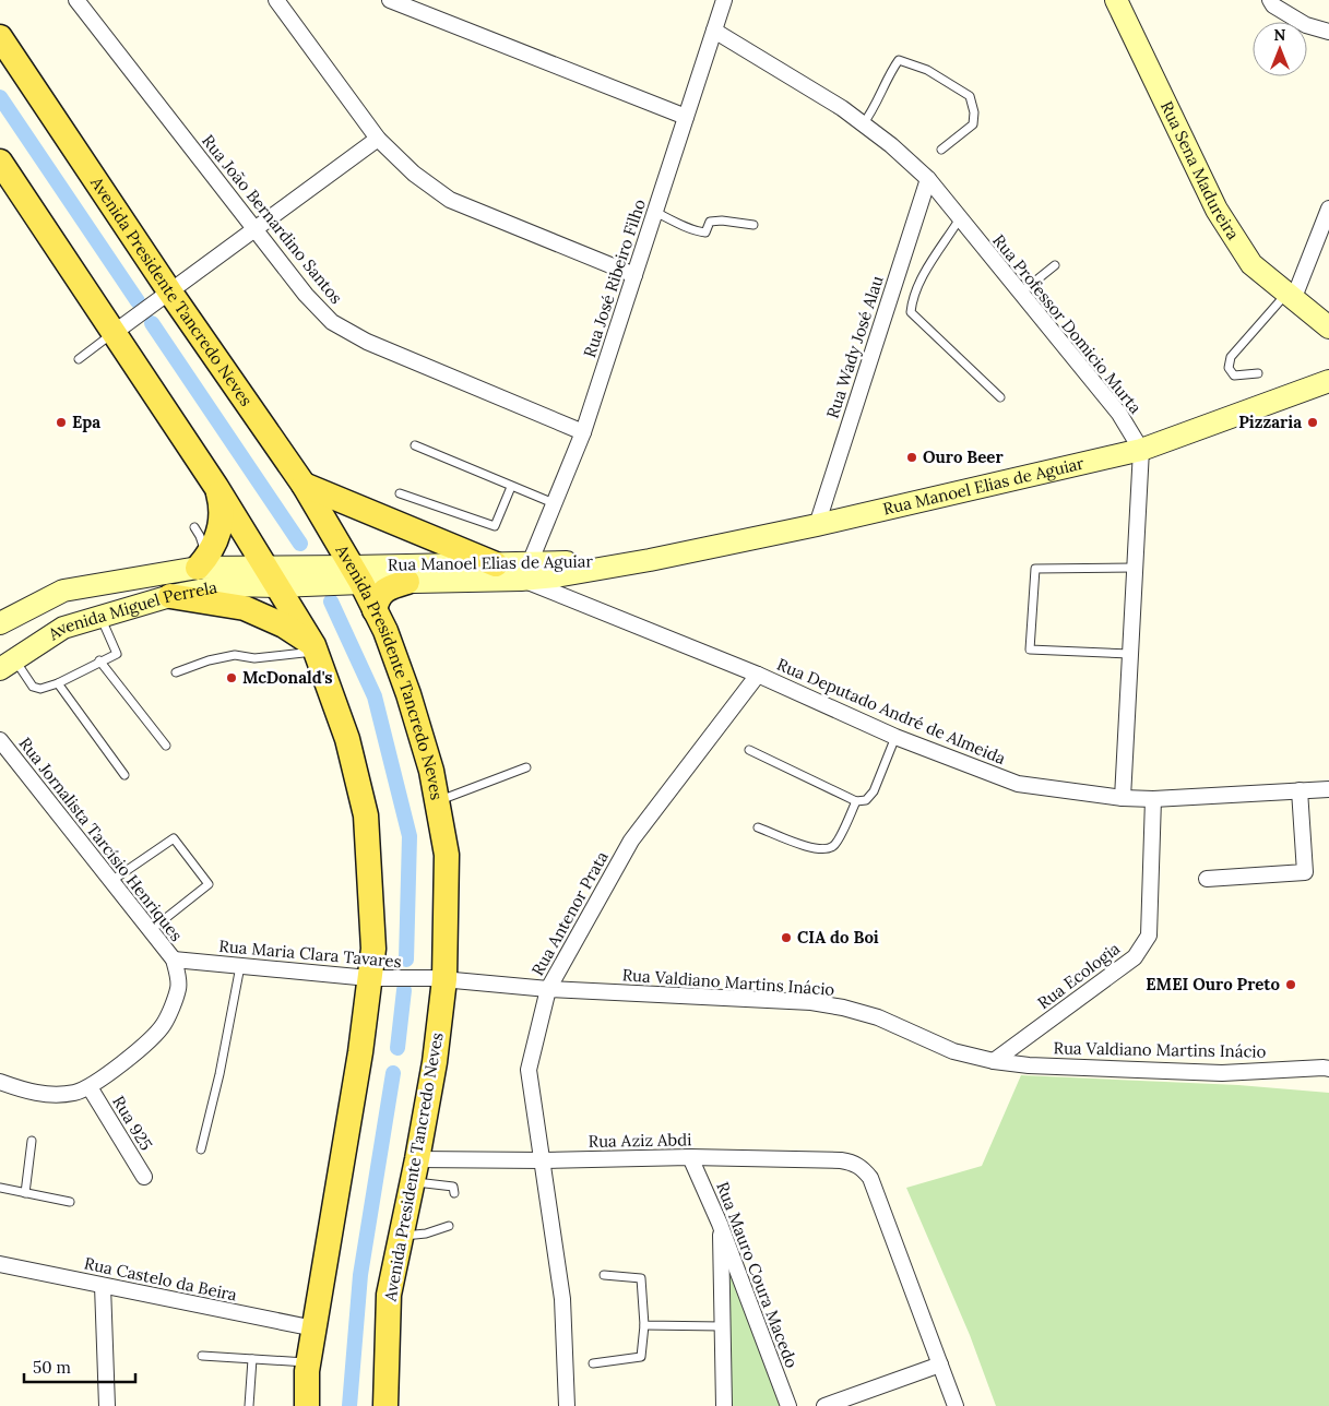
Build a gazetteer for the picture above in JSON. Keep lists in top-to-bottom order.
{
  "streets": {
    "main road": [
      "Rua Sena Madureira",
      "Avenida Presidente Tancredo Neves",
      "Rua Manoel Elias de Aguiar",
      "Avenida Miguel Perrela"
    ],
    "street": [
      "Rua João Bernardino Santos",
      "Rua José Ribeiro Filho",
      "Rua Professor Domicio Murta",
      "Rua Wady José Alau",
      "Rua Deputado André de Almeida",
      "Rua Jornalista Tarcísio Henriques",
      "Rua Antenor Prata",
      "Rua Maria Clara Tavares",
      "Rua Ecologia",
      "Rua Valdiano Martins Inácio",
      "Rua 925",
      "Rua Aziz Abdi",
      "Rua Mauro Coura Macedo",
      "Rua Castelo da Beira"
    ]
  },
  "crossings": [
    ["Rua João Bernardino Santos", "Rua José Ribeiro Filho"],
    ["Rua José Ribeiro Filho", "Rua Professor Domicio Murta"],
    ["Rua José Ribeiro Filho", "Rua Manoel Elias de Aguiar"],
    ["Rua José Ribeiro Filho", "Rua Deputado André de Almeida"],
    ["Avenida Presidente Tancredo Neves", "Rua Manoel Elias de Aguiar"],
    ["Avenida Presidente Tancredo Neves", "Rua Maria Clara Tavares"],
    ["Avenida Presidente Tancredo Neves", "Rua Valdiano Martins Inácio"],
    ["Avenida Presidente Tancredo Neves", "Rua Aziz Abdi"],
    ["Rua Professor Domicio Murta", "Rua Wady José Alau"],
    ["Rua Professor Domicio Murta", "Rua Manoel Elias de Aguiar"],
    ["Rua Wady José Alau", "Rua Manoel Elias de Aguiar"],
    ["Rua Manoel Elias de Aguiar", "Avenida Miguel Perrela"],
    ["Rua Manoel Elias de Aguiar", "Rua Deputado André de Almeida"],
    ["Rua Deputado André de Almeida", "Rua Antenor Prata"],
    ["Rua Deputado André de Almeida", "Rua Ecologia"],
    ["Rua Jornalista Tarcísio Henriques", "Rua Maria Clara Tavares"],
    ["Rua Antenor Prata", "Rua Valdiano Martins Inácio"],
    ["Rua Antenor Prata", "Rua Aziz Abdi"],
    ["Rua Maria Clara Tavares", "Rua Valdiano Martins Inácio"],
    ["Rua Ecologia", "Rua Valdiano Martins Inácio"],
    ["Rua Aziz Abdi", "Rua Mauro Coura Macedo"]
  ],
  "places": [
    "Epa",
    "Pizzaria",
    "Ouro Beer",
    "McDonald's",
    "CIA do Boi",
    "EMEI Ouro Preto"
  ],
  "scale_bar": "50 m",
  "north": "top"
}
